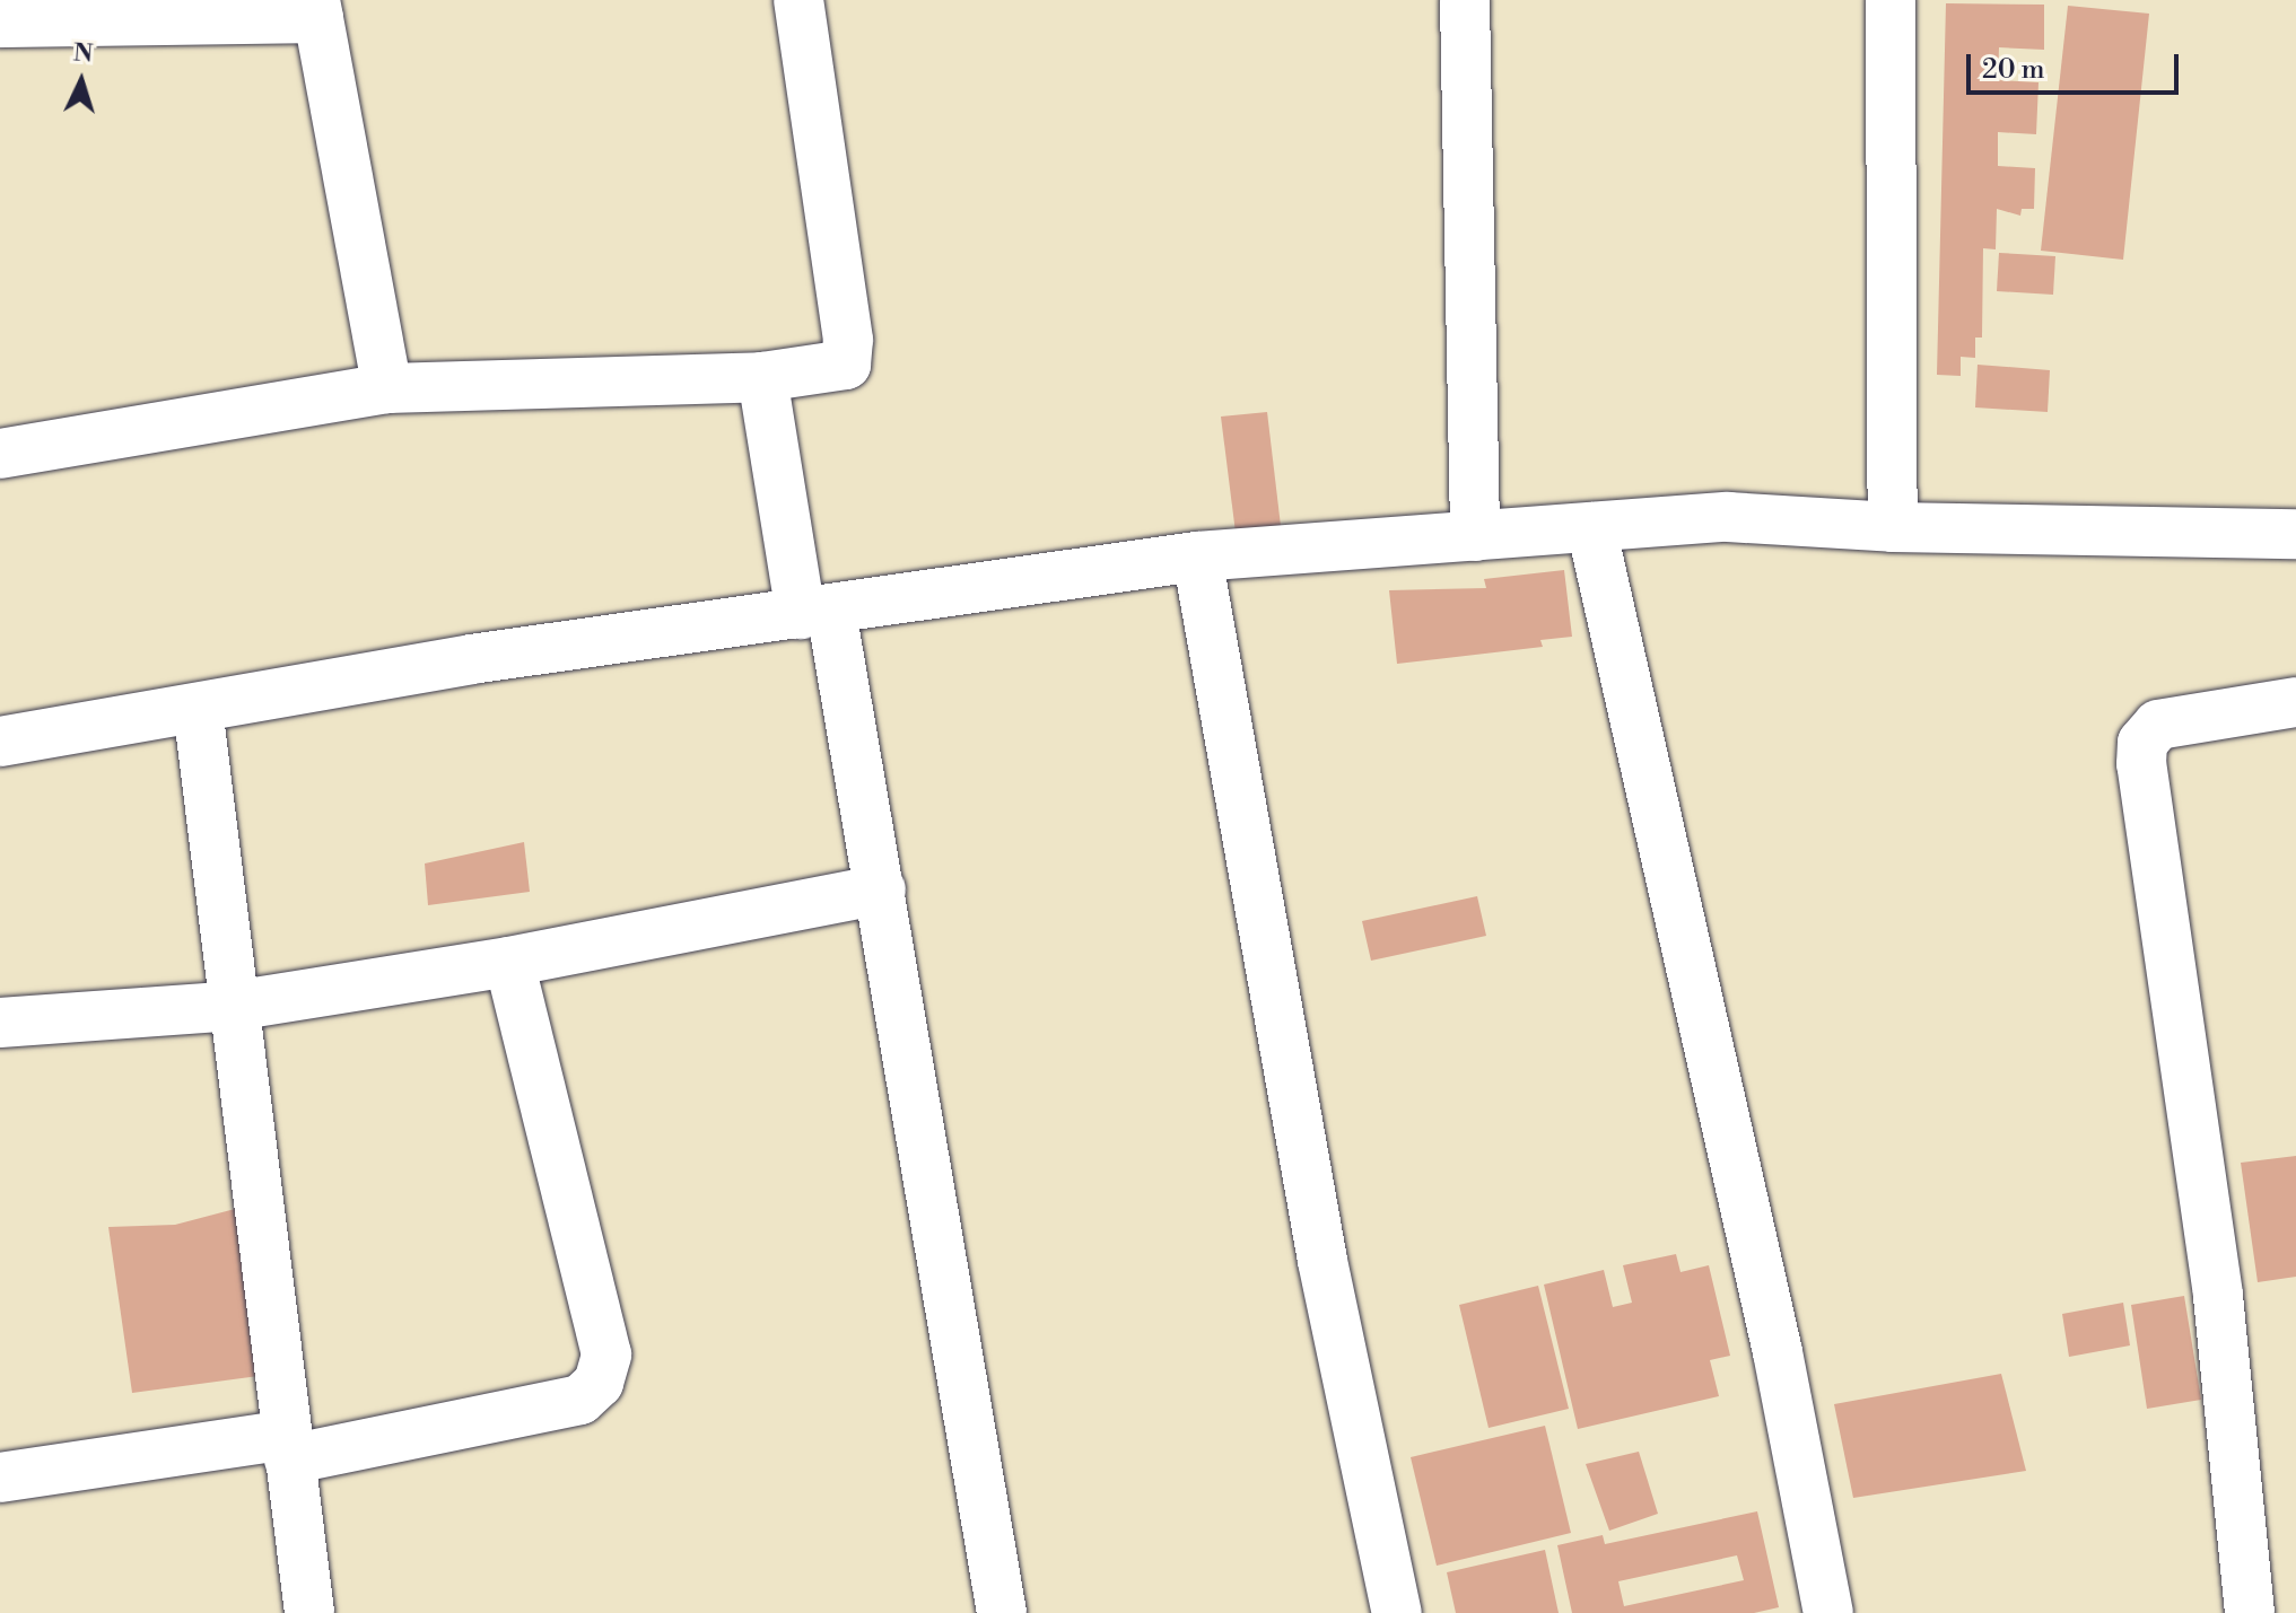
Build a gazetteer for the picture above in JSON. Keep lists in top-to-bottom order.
{
  "scale_bar": "20 m",
  "north": "top"
}
